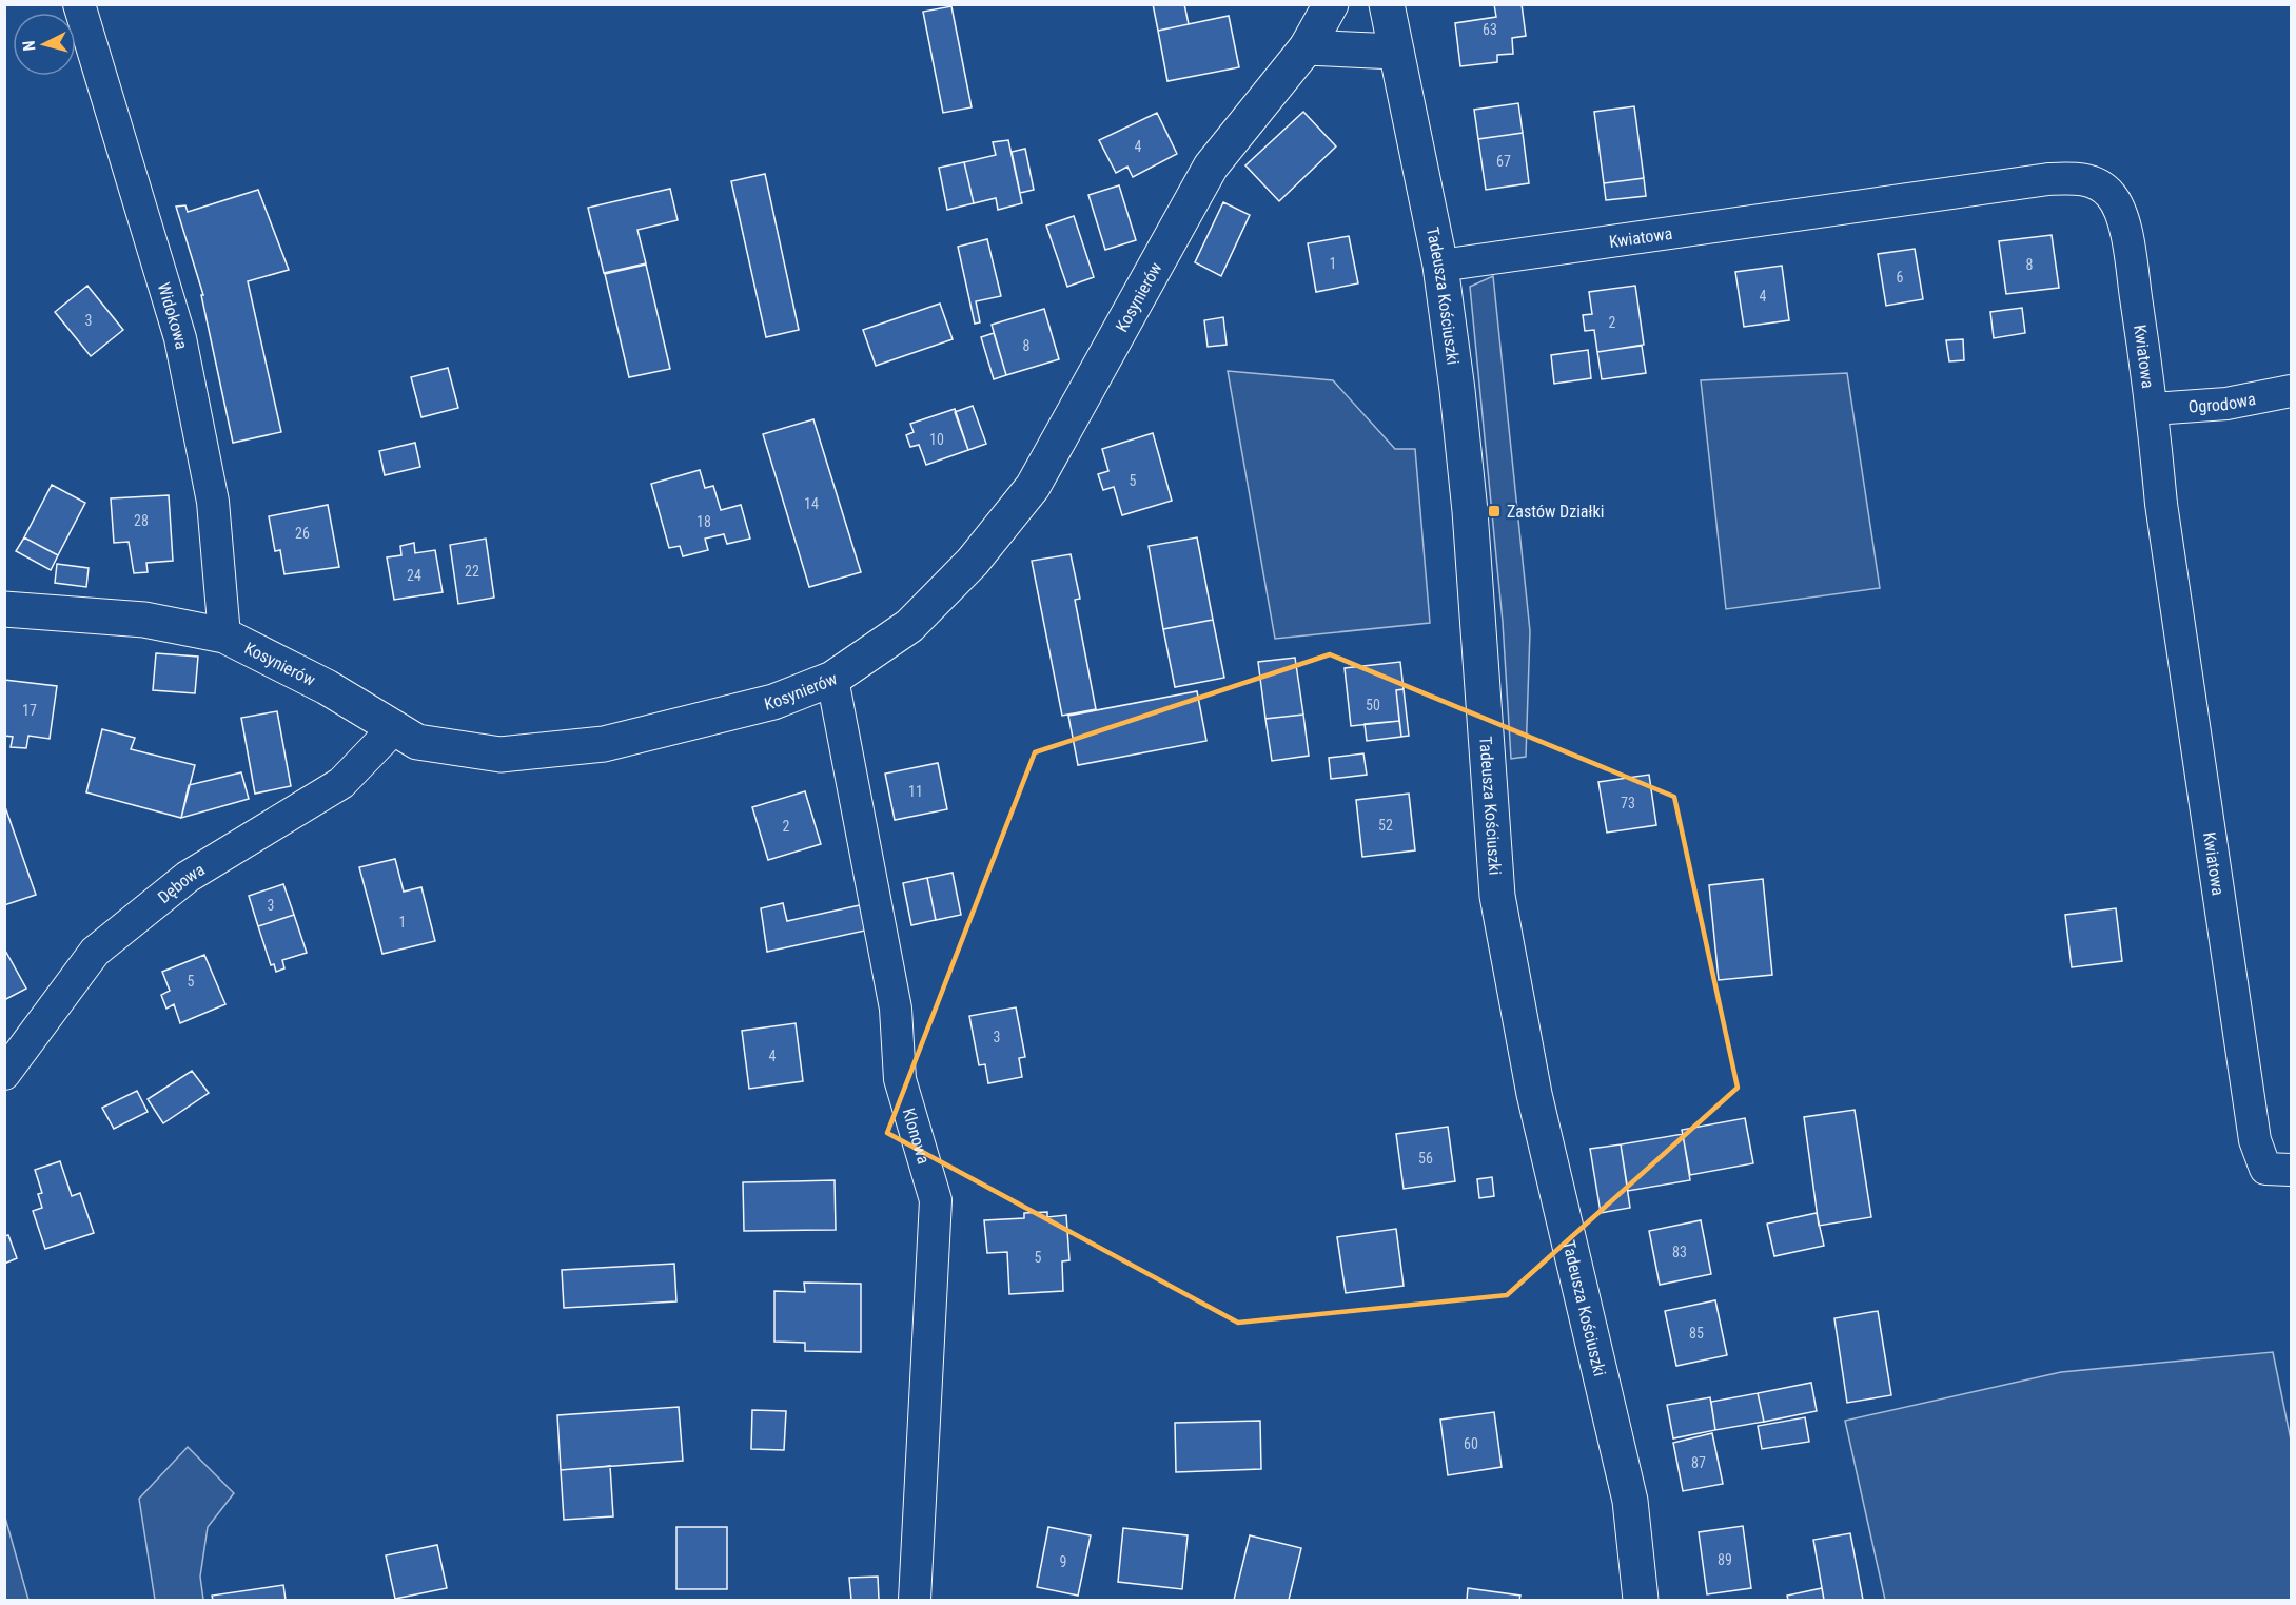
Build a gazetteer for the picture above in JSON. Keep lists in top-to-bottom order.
{
  "streets": {
    "street": [
      "Kwiatowa",
      "Tadeusza Kościuszki",
      "Kosynierów",
      "Widokowa",
      "Ogrodowa",
      "Dębowa",
      "Klonowa"
    ]
  },
  "crossings": [
    ["Kwiatowa", "Tadeusza Kościuszki"],
    ["Kwiatowa", "Ogrodowa"],
    ["Kosynierów", "Widokowa"],
    ["Kosynierów", "Dębowa"],
    ["Kosynierów", "Klonowa"]
  ],
  "places": {
    "transit": ["Zastów Działki"]
  },
  "house_numbers": [
    "63",
    "4",
    "67",
    "1",
    "8",
    "6",
    "4",
    "3",
    "2",
    "8",
    "10",
    "5",
    "14",
    "28",
    "18",
    "26",
    "22",
    "24",
    "50",
    "17",
    "11",
    "73",
    "52",
    "2",
    "3",
    "1",
    "5",
    "3",
    "4",
    "56",
    "83",
    "5",
    "85",
    "60",
    "87",
    "89",
    "9"
  ],
  "north": "left"
}
